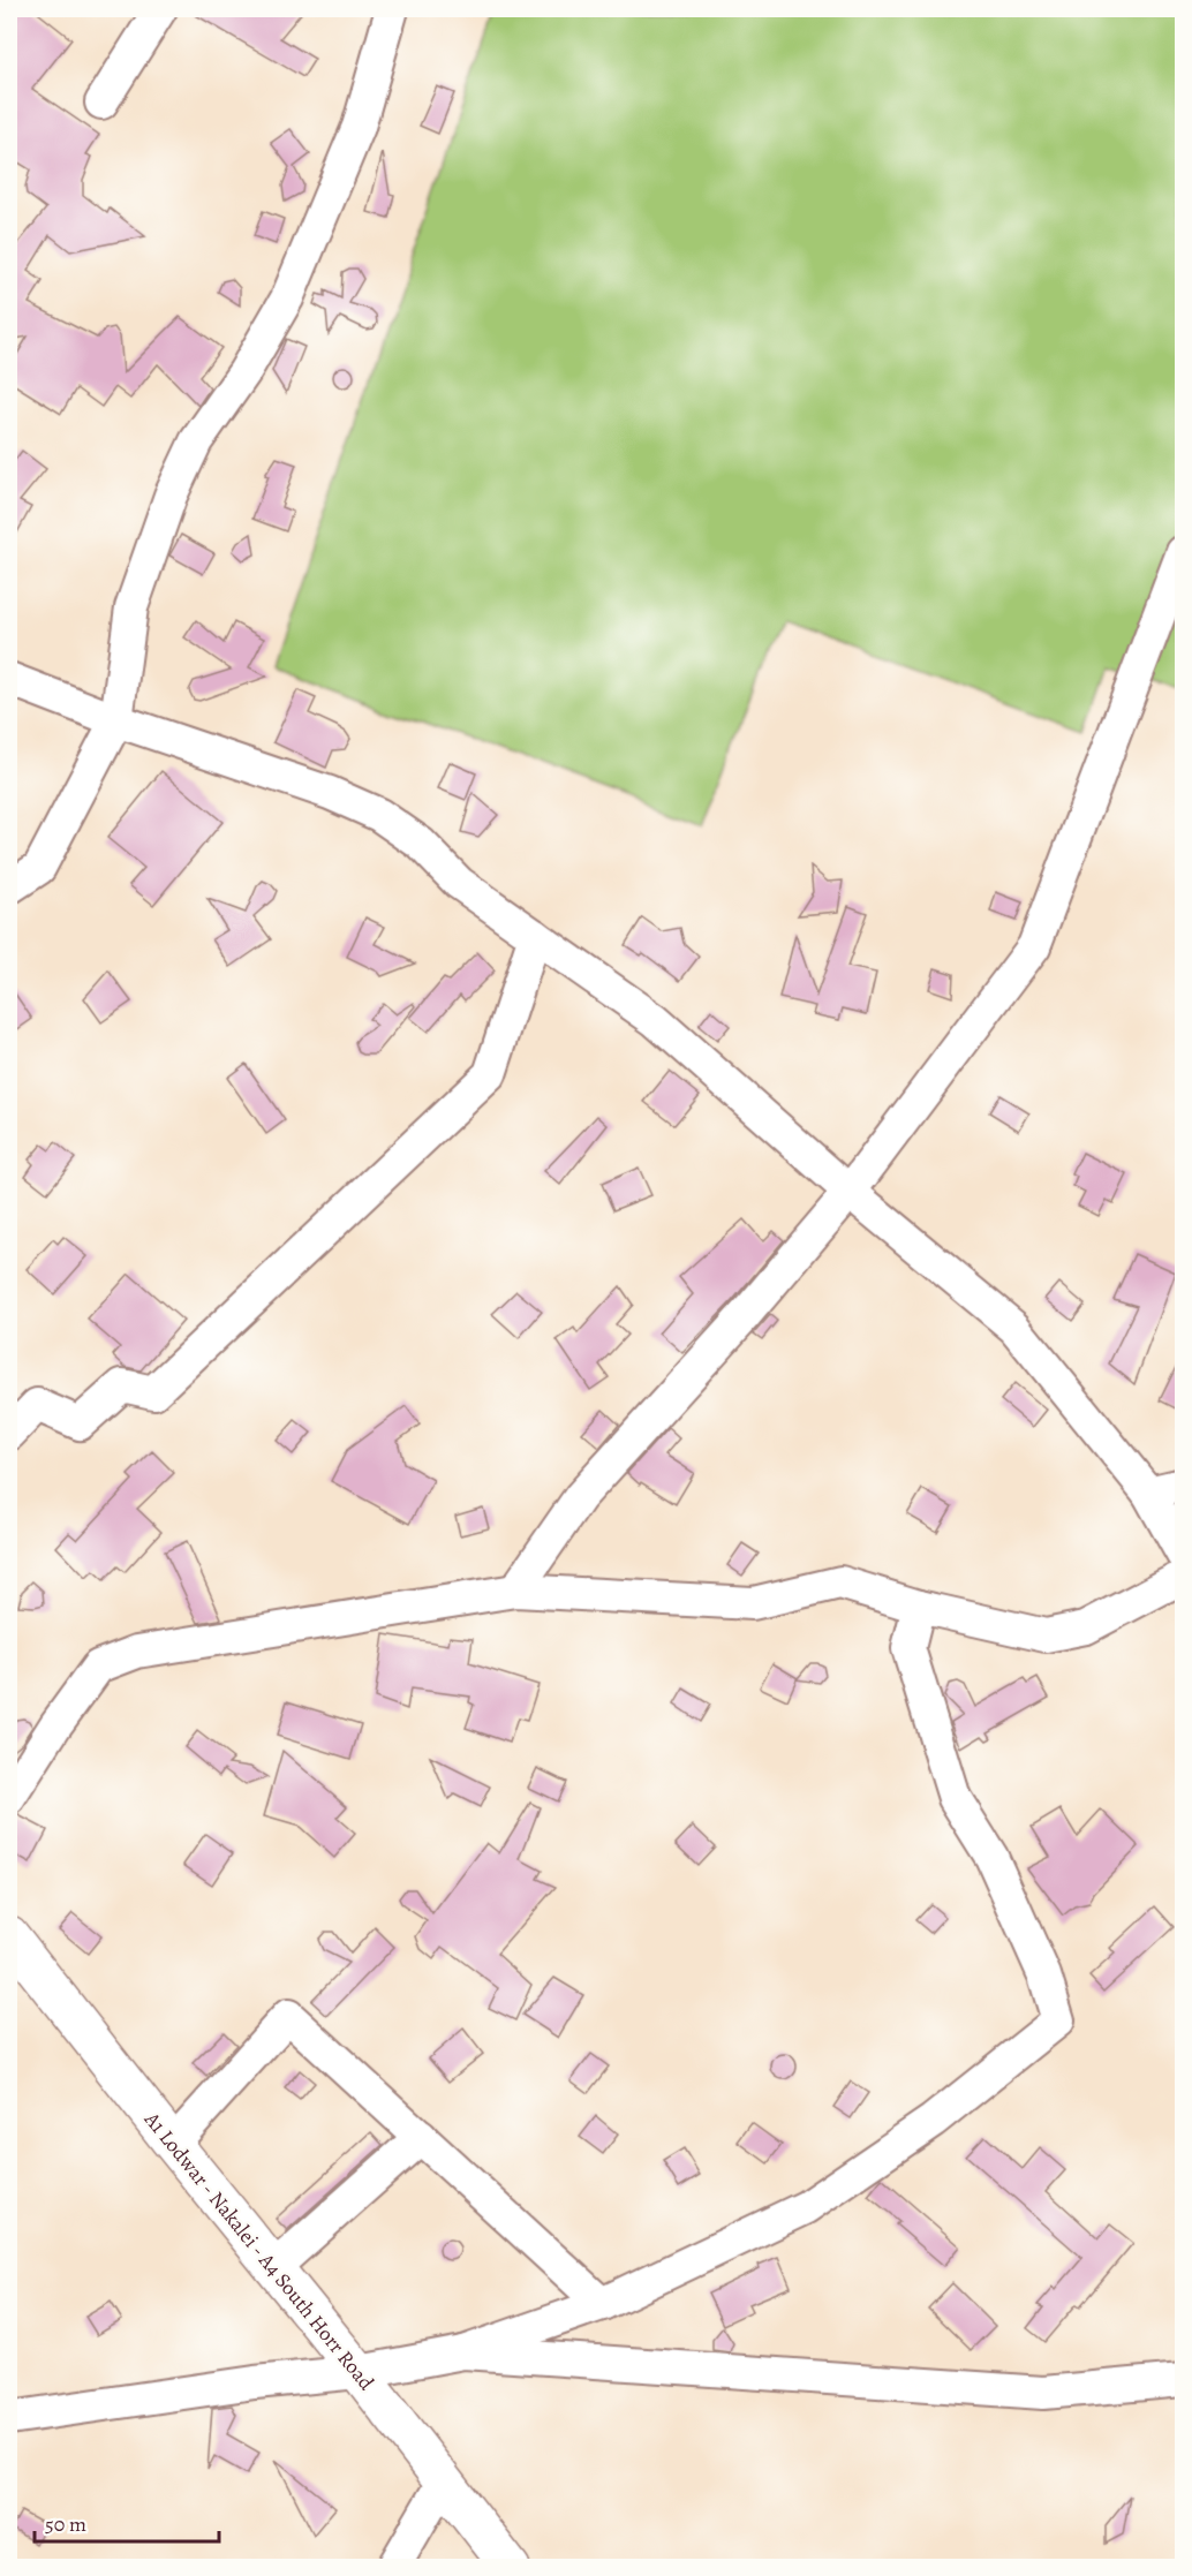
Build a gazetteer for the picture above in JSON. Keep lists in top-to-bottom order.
{
  "streets": {
    "main road": ["A1 Lodwar - Nakalei - A4 South Horr Road"]
  },
  "scale_bar": "50 m"
}
